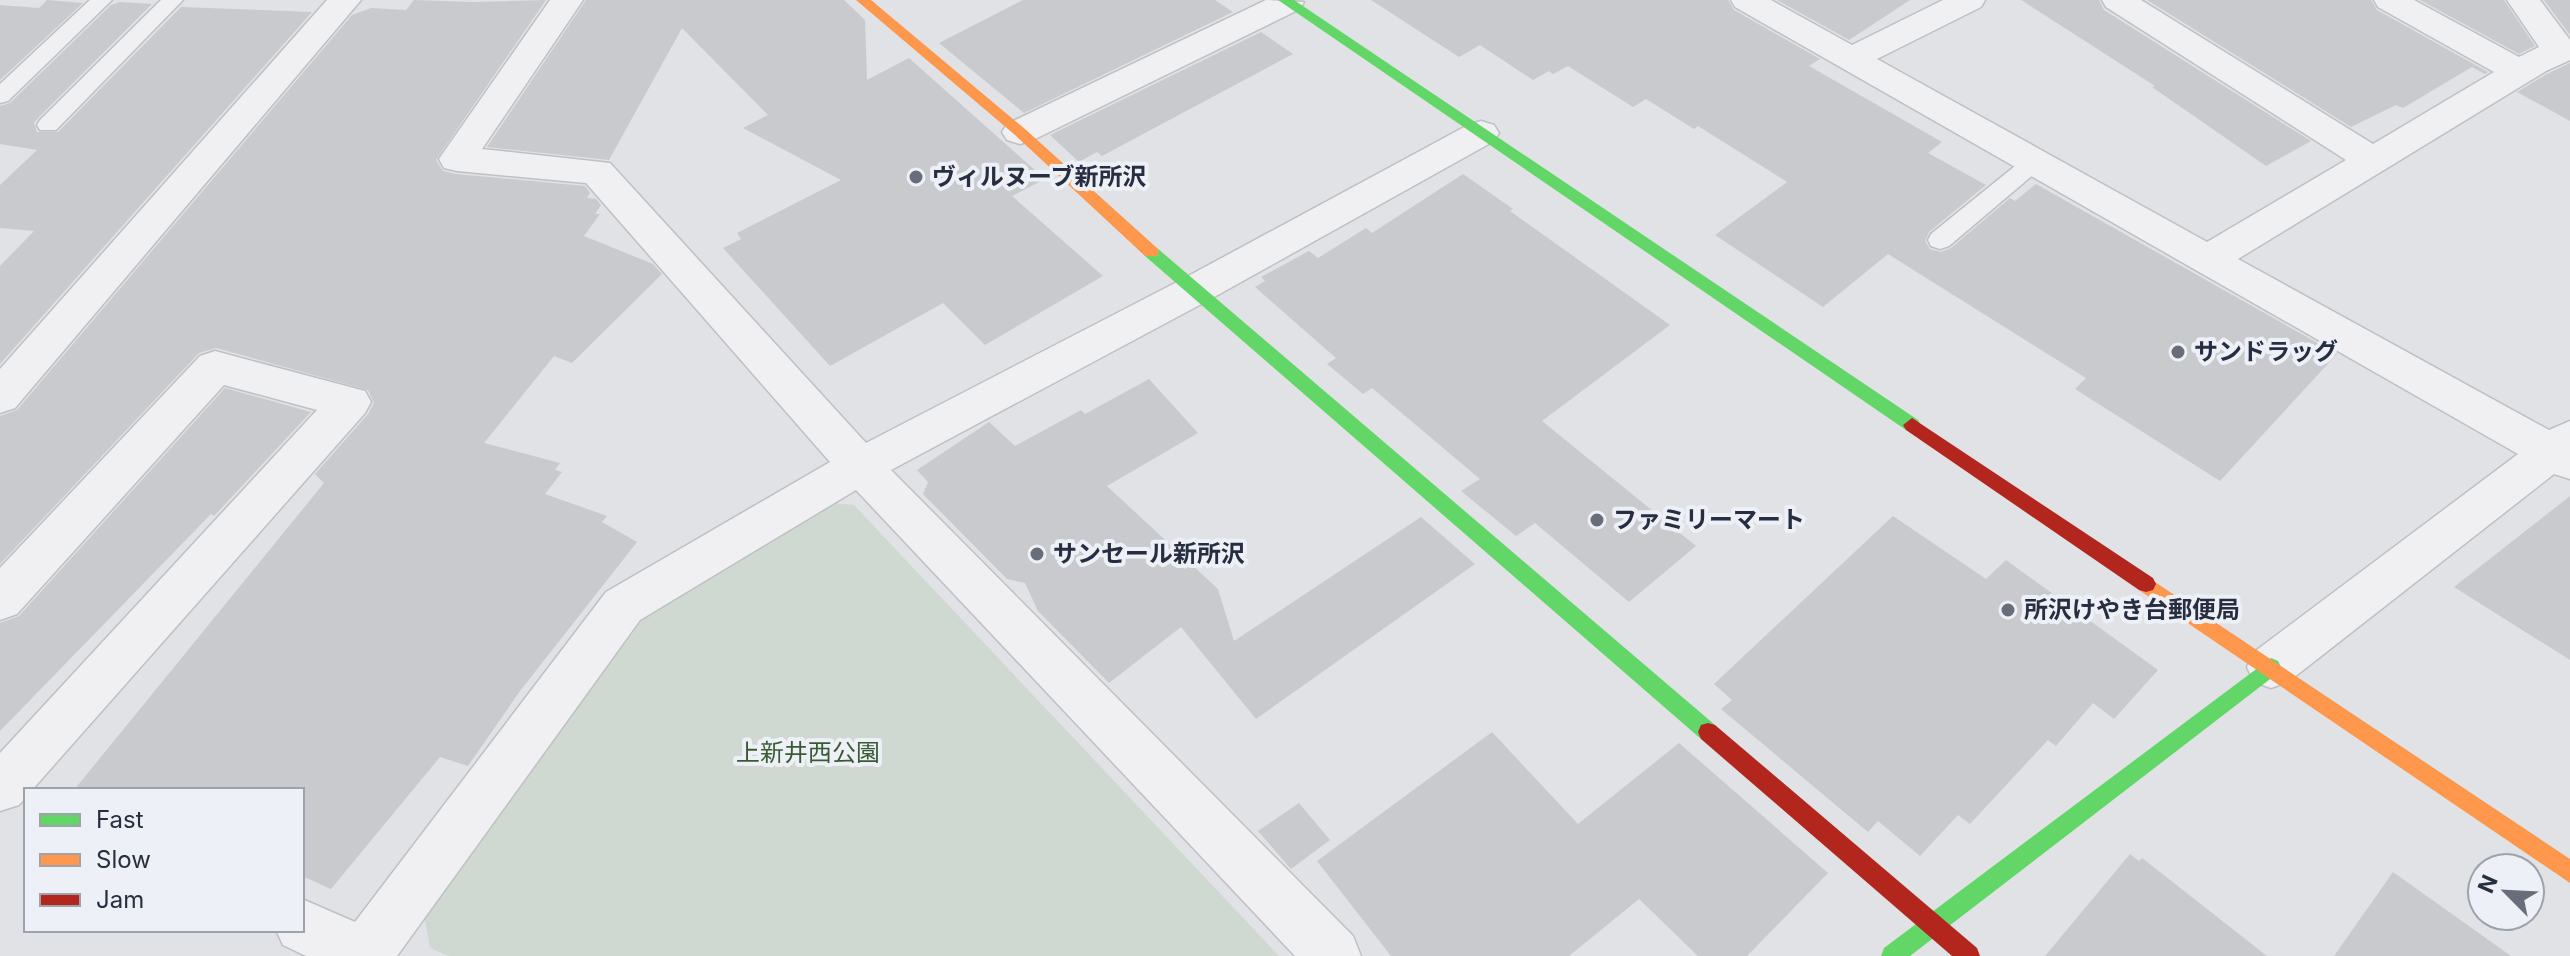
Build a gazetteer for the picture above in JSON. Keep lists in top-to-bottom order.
{
  "parks": ["上新井西公園"],
  "places": [
    "ヴィルヌーブ新所沢",
    "サンドラッグ",
    "ファミリーマート",
    "サンセール新所沢",
    "所沢けやき台郵便局"
  ],
  "legend": ["Fast", "Slow", "Jam"],
  "north": "top left"
}
